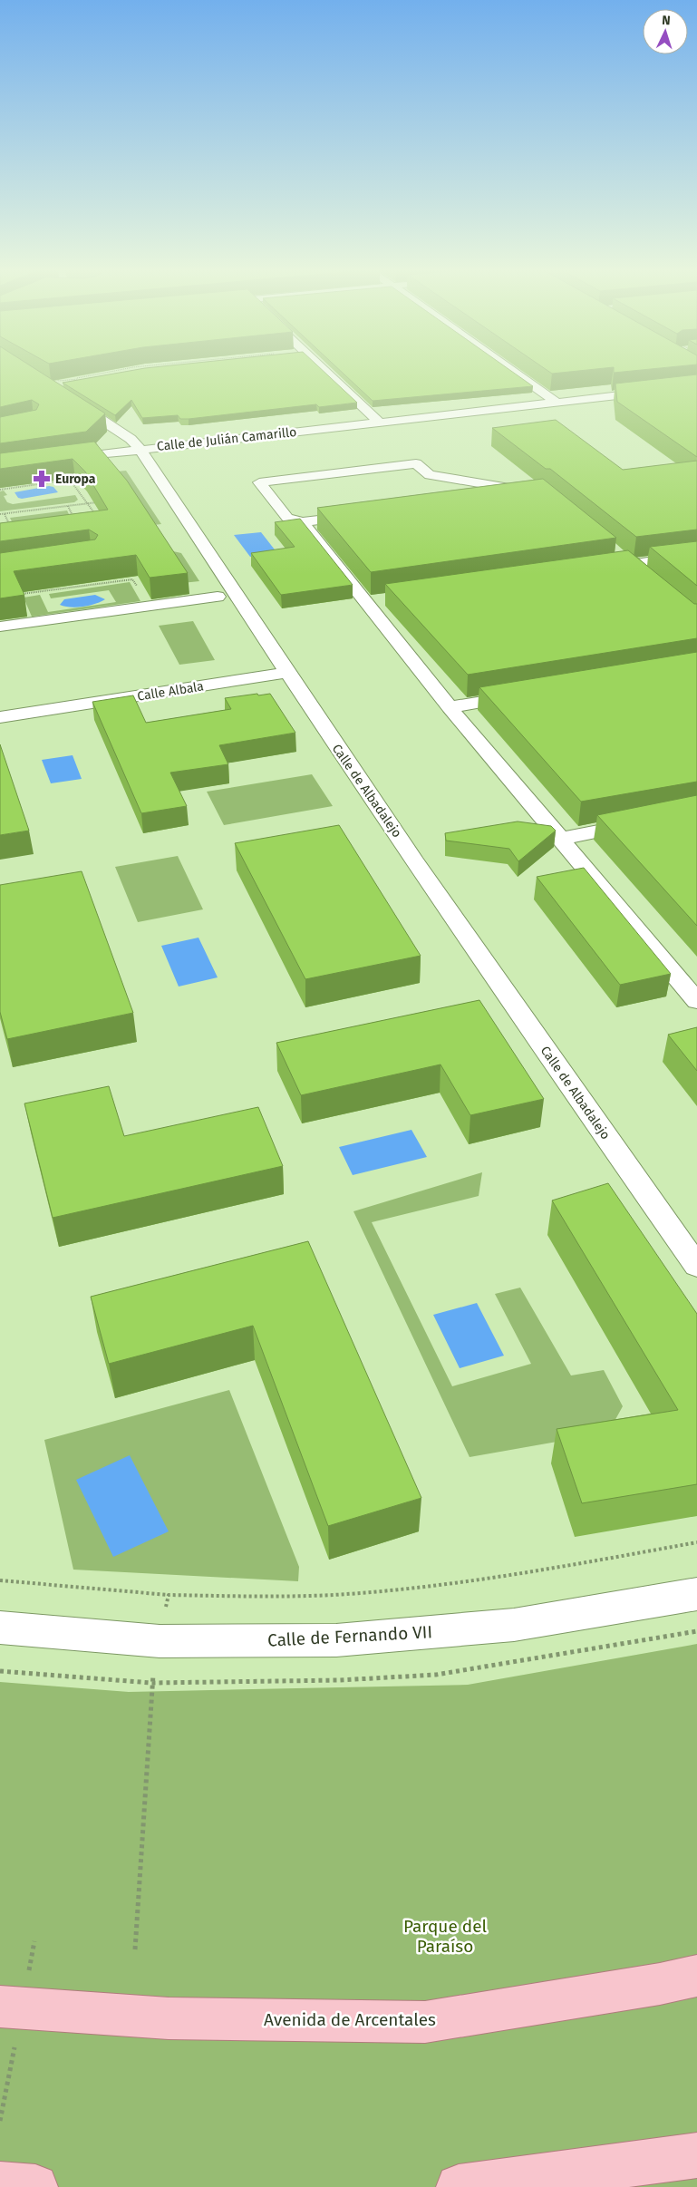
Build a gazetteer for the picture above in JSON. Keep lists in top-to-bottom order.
{
  "streets": {
    "main road": ["Avenida de Arcentales"],
    "street": [
      "Calle de Julián Camarillo",
      "Calle Albala",
      "Calle de Albadalejo",
      "Calle de Fernando VII"
    ]
  },
  "crossings": [
    ["Calle de Julián Camarillo", "Calle de Albadalejo"],
    ["Calle Albala", "Calle de Albadalejo"]
  ],
  "parks": ["Parque del Paraíso"],
  "places": {
    "pharmacy": ["Europa"]
  },
  "north": "top"
}
